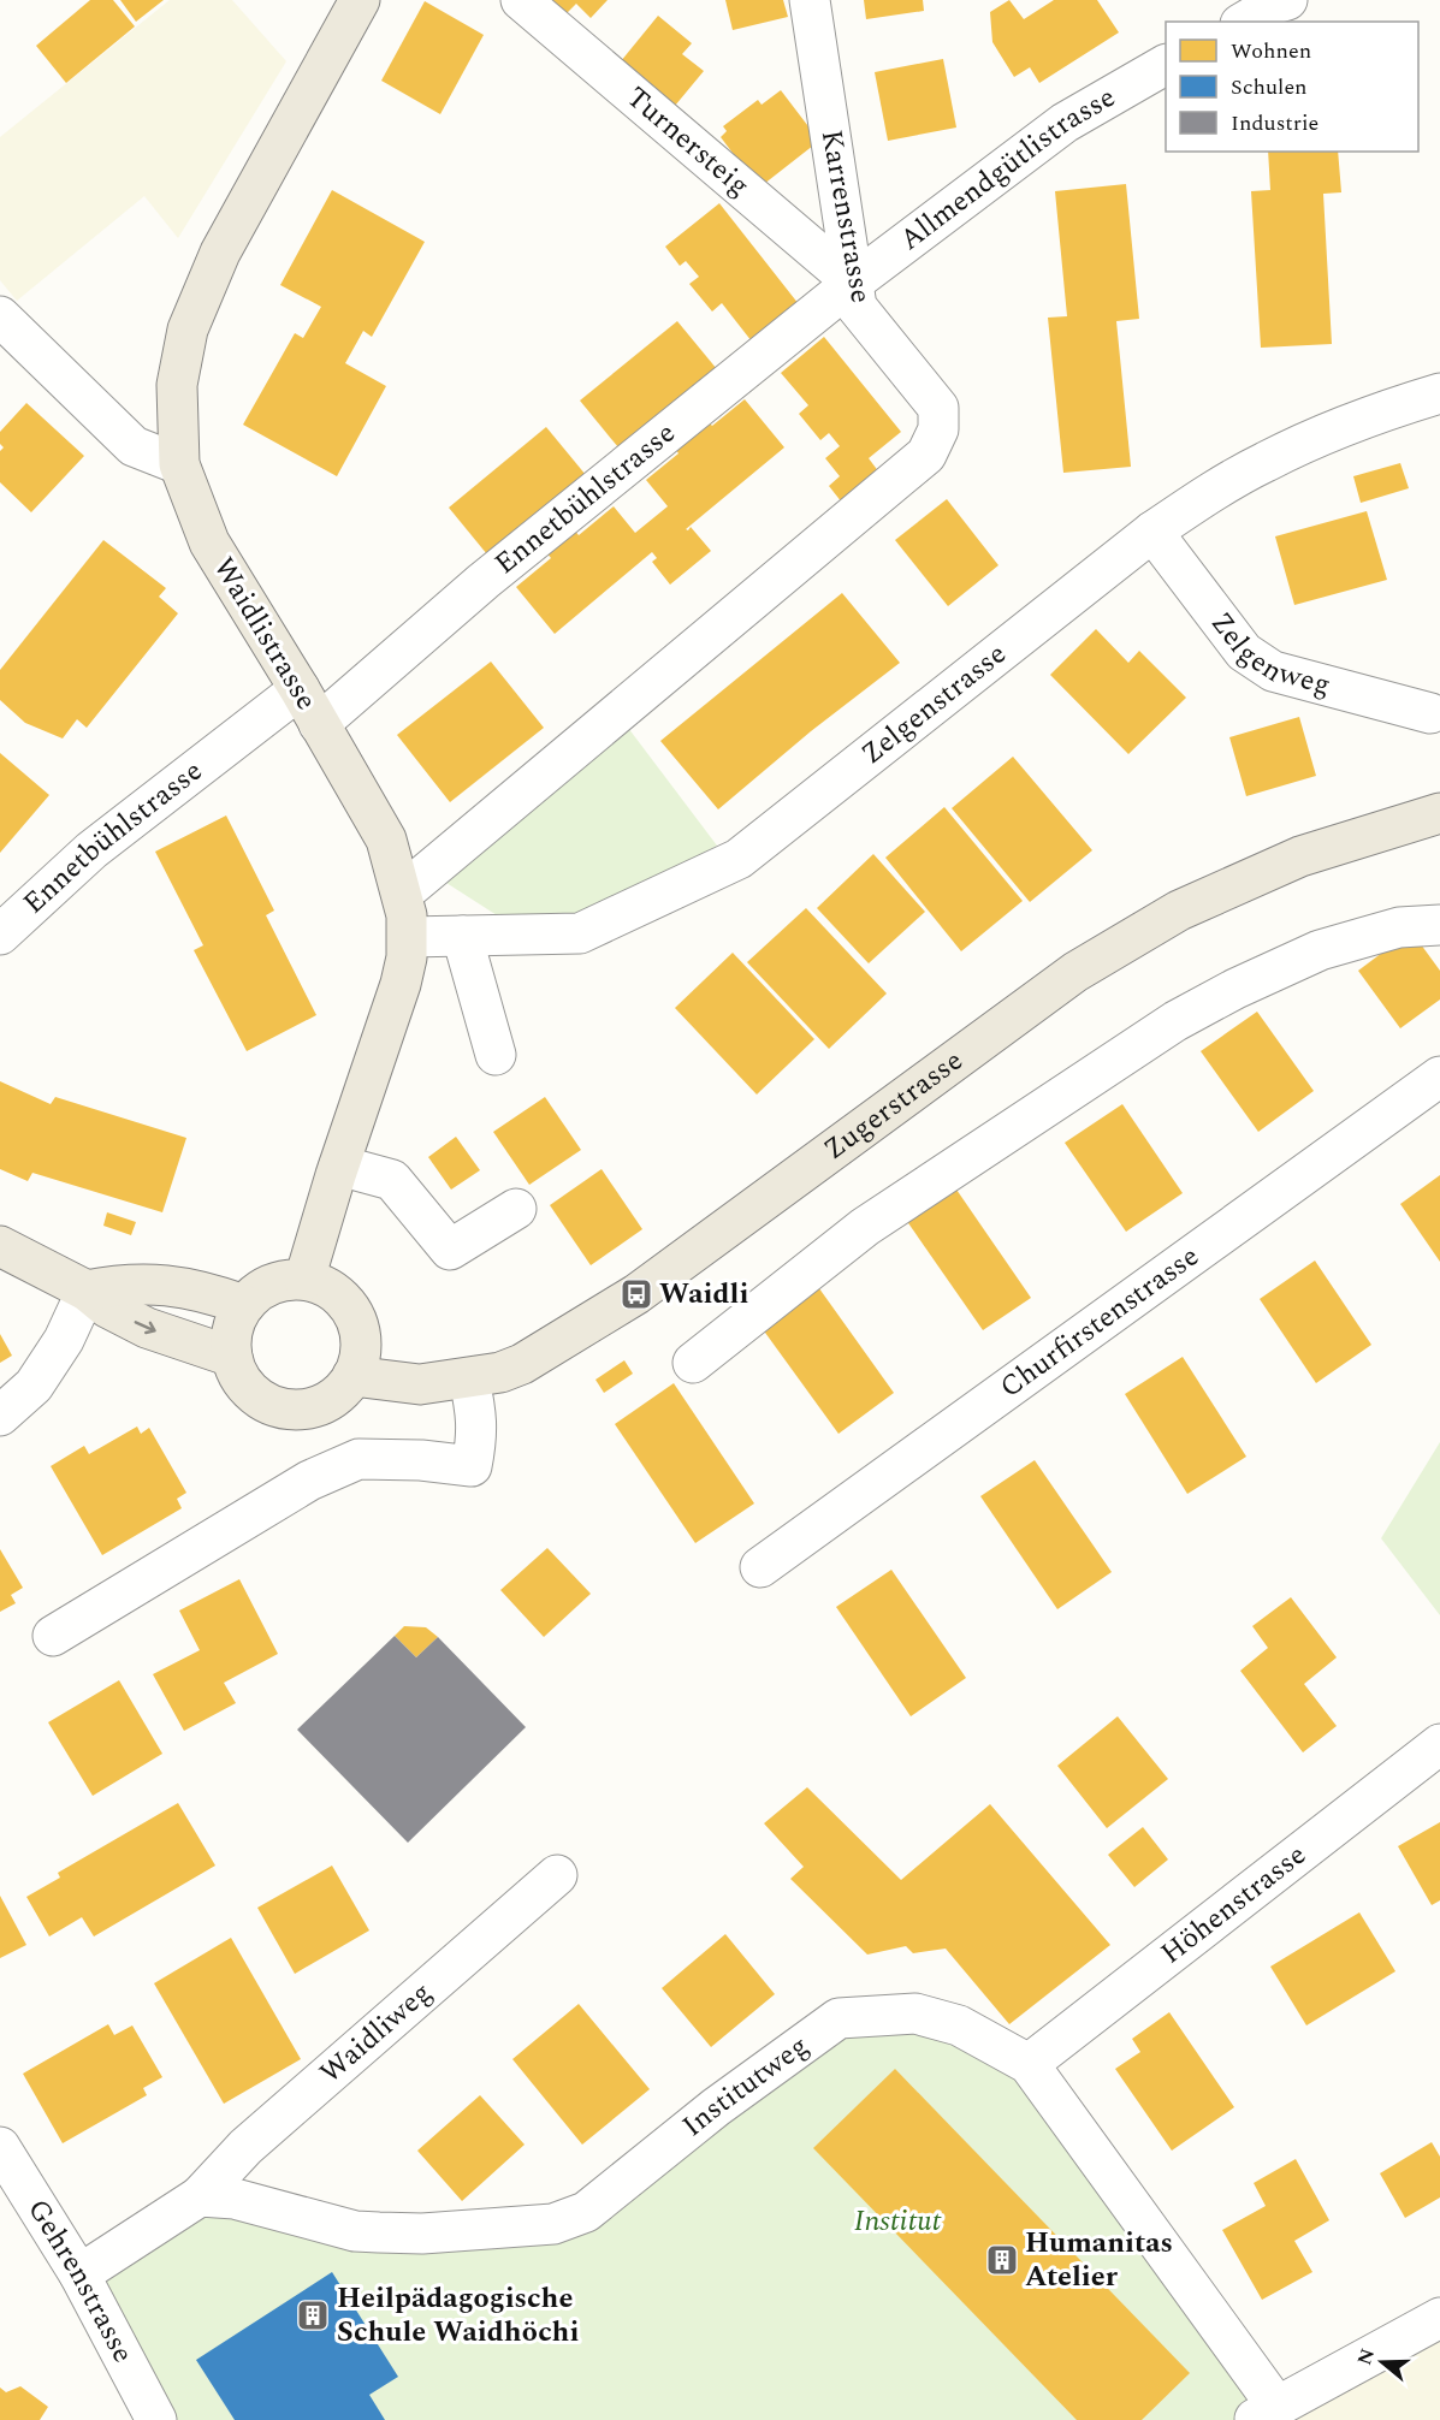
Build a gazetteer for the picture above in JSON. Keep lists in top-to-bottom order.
{
  "streets": {
    "main road": ["Waidlistrasse", "Zugerstrasse"],
    "street": [
      "Turnersteig",
      "Allmendgütlistrasse",
      "Karrenstrasse",
      "Ennetbühlstrasse",
      "Zelgenweg",
      "Zelgenstrasse",
      "Churfirstenstrasse",
      "Höhenstrasse",
      "Waidliweg",
      "Institutweg",
      "Gehrenstrasse"
    ]
  },
  "crossings": [
    ["Turnersteig", "Allmendgütlistrasse"],
    ["Turnersteig", "Karrenstrasse"],
    ["Turnersteig", "Ennetbühlstrasse"],
    ["Allmendgütlistrasse", "Karrenstrasse"],
    ["Allmendgütlistrasse", "Ennetbühlstrasse"],
    ["Karrenstrasse", "Ennetbühlstrasse"],
    ["Karrenstrasse", "Waidlistrasse"],
    ["Ennetbühlstrasse", "Waidlistrasse"],
    ["Waidlistrasse", "Zelgenstrasse"],
    ["Waidlistrasse", "Zugerstrasse"],
    ["Zelgenweg", "Zelgenstrasse"],
    ["Höhenstrasse", "Institutweg"],
    ["Waidliweg", "Institutweg"]
  ],
  "parks": ["Institut"],
  "places": {
    "bus stop": ["Waidli"],
    "building": ["Humanitas Atelier", "Heilpädagogische Schule Waidhöchi"]
  },
  "legend": ["Wohnen", "Schulen", "Industrie"],
  "north": "left"
}
